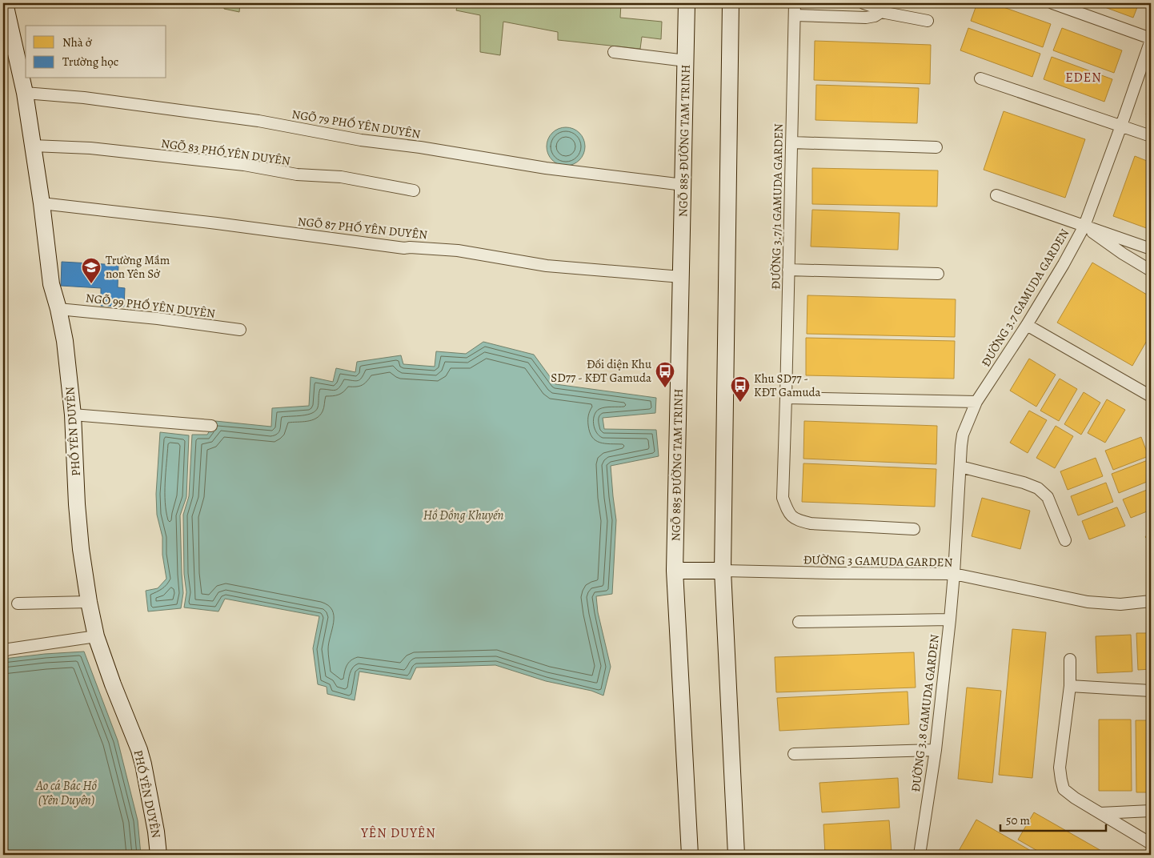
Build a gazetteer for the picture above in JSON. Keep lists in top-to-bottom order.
{
  "streets": {
    "street": [
      "NGÕ 79 PHỐ YÊN DUYÊN",
      "NGÕ 885 ĐƯỜNG TAM TRINH",
      "NGÕ 83 PHỐ YÊN DUYÊN",
      "ĐƯỜNG 3.7/1 GAMUDA GARDEN",
      "NGÕ 87 PHỐ YÊN DUYÊN",
      "ĐƯỜNG 3.7 GAMUDA GARDEN",
      "NGÕ 99 PHỐ YÊN DUYÊN",
      "PHỐ YÊN DUYÊN",
      "ĐƯỜNG 3 GAMUDA GARDEN",
      "ĐƯỜNG 3.8 GAMUDA GARDEN"
    ]
  },
  "crossings": [
    ["NGÕ 79 PHỐ YÊN DUYÊN", "NGÕ 885 ĐƯỜNG TAM TRINH"],
    ["NGÕ 79 PHỐ YÊN DUYÊN", "PHỐ YÊN DUYÊN"],
    ["NGÕ 885 ĐƯỜNG TAM TRINH", "NGÕ 87 PHỐ YÊN DUYÊN"],
    ["NGÕ 83 PHỐ YÊN DUYÊN", "PHỐ YÊN DUYÊN"],
    ["NGÕ 87 PHỐ YÊN DUYÊN", "PHỐ YÊN DUYÊN"],
    ["ĐƯỜNG 3.7 GAMUDA GARDEN", "ĐƯỜNG 3 GAMUDA GARDEN"],
    ["ĐƯỜNG 3.7 GAMUDA GARDEN", "ĐƯỜNG 3.8 GAMUDA GARDEN"],
    ["NGÕ 99 PHỐ YÊN DUYÊN", "PHỐ YÊN DUYÊN"],
    ["ĐƯỜNG 3 GAMUDA GARDEN", "ĐƯỜNG 3.8 GAMUDA GARDEN"]
  ],
  "districts": ["EDEN", "YÊN DUYÊN"],
  "water": ["Hồ Đồng Khuyến", "Ao cá Bác Hồ (Yên Duyên)"],
  "places": {
    "school or university": ["Trường Mầm non Yên Sở"],
    "bus stop": ["Đối diện Khu SD77 - KĐT Gamuda", "Khu SD77 - KĐT Gamuda"]
  },
  "legend": ["Nhà ở", "Trường học"],
  "scale_bar": "50 m"
}
